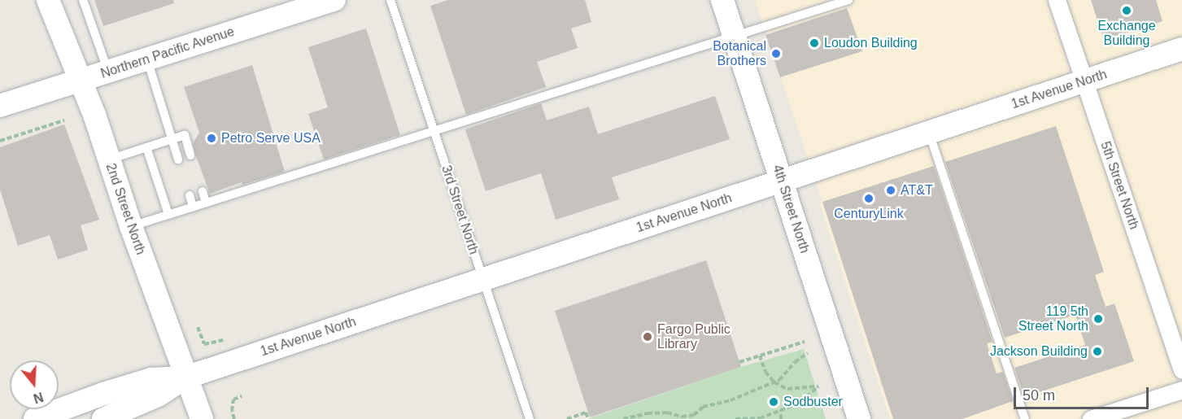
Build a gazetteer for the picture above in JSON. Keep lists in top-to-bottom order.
{
  "streets": {
    "street": [
      "Northern Pacific Avenue",
      "1st Avenue North",
      "5th Street North",
      "2nd Street North",
      "4th Street North"
    ],
    "lane": ["3rd Street North"]
  },
  "crossings": [
    ["Northern Pacific Avenue", "2nd Street North"],
    ["1st Avenue North", "5th Street North"],
    ["1st Avenue North", "2nd Street North"],
    ["1st Avenue North", "4th Street North"],
    ["1st Avenue North", "3rd Street North"]
  ],
  "places": [
    "Exchange Building",
    "Loudon Building",
    "Botanical Brothers",
    "Petro Serve USA",
    "AT&T",
    "CenturyLink",
    "119 5th Street North",
    "Fargo Public Library",
    "Jackson Building",
    "Sodbuster"
  ],
  "scale_bar": "50 m",
  "north": "bottom"
}
